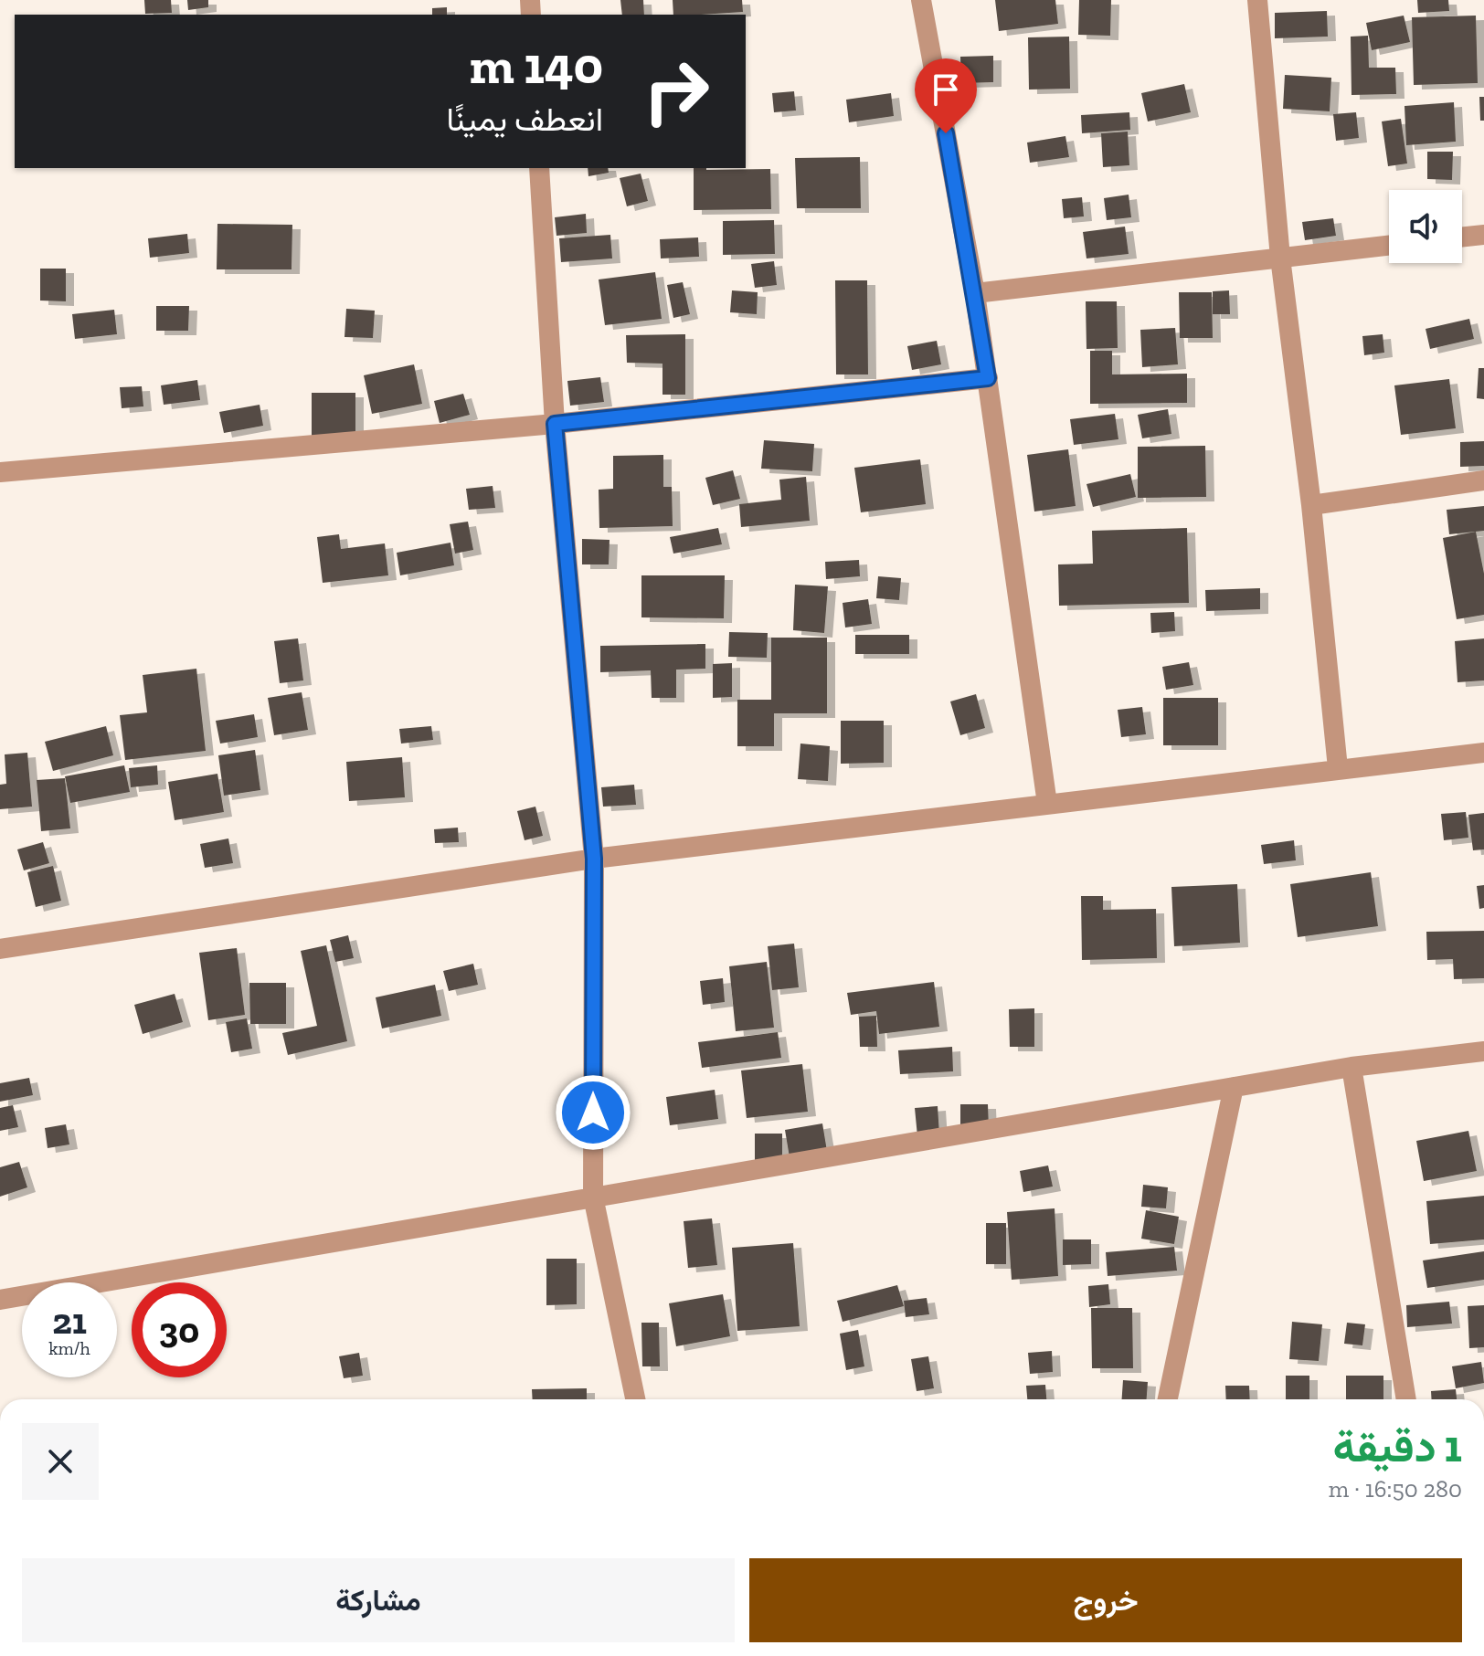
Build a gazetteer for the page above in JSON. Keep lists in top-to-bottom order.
{
  "page": {
    "turn": ["140 m", "انعطف يمينًا"],
    "speed": "21 km/h",
    "limit": "30",
    "heading": ["1 دقيقة", "280 m · 16:50"],
    "buttons": ["خروج", "مشاركة"]
  }
}
